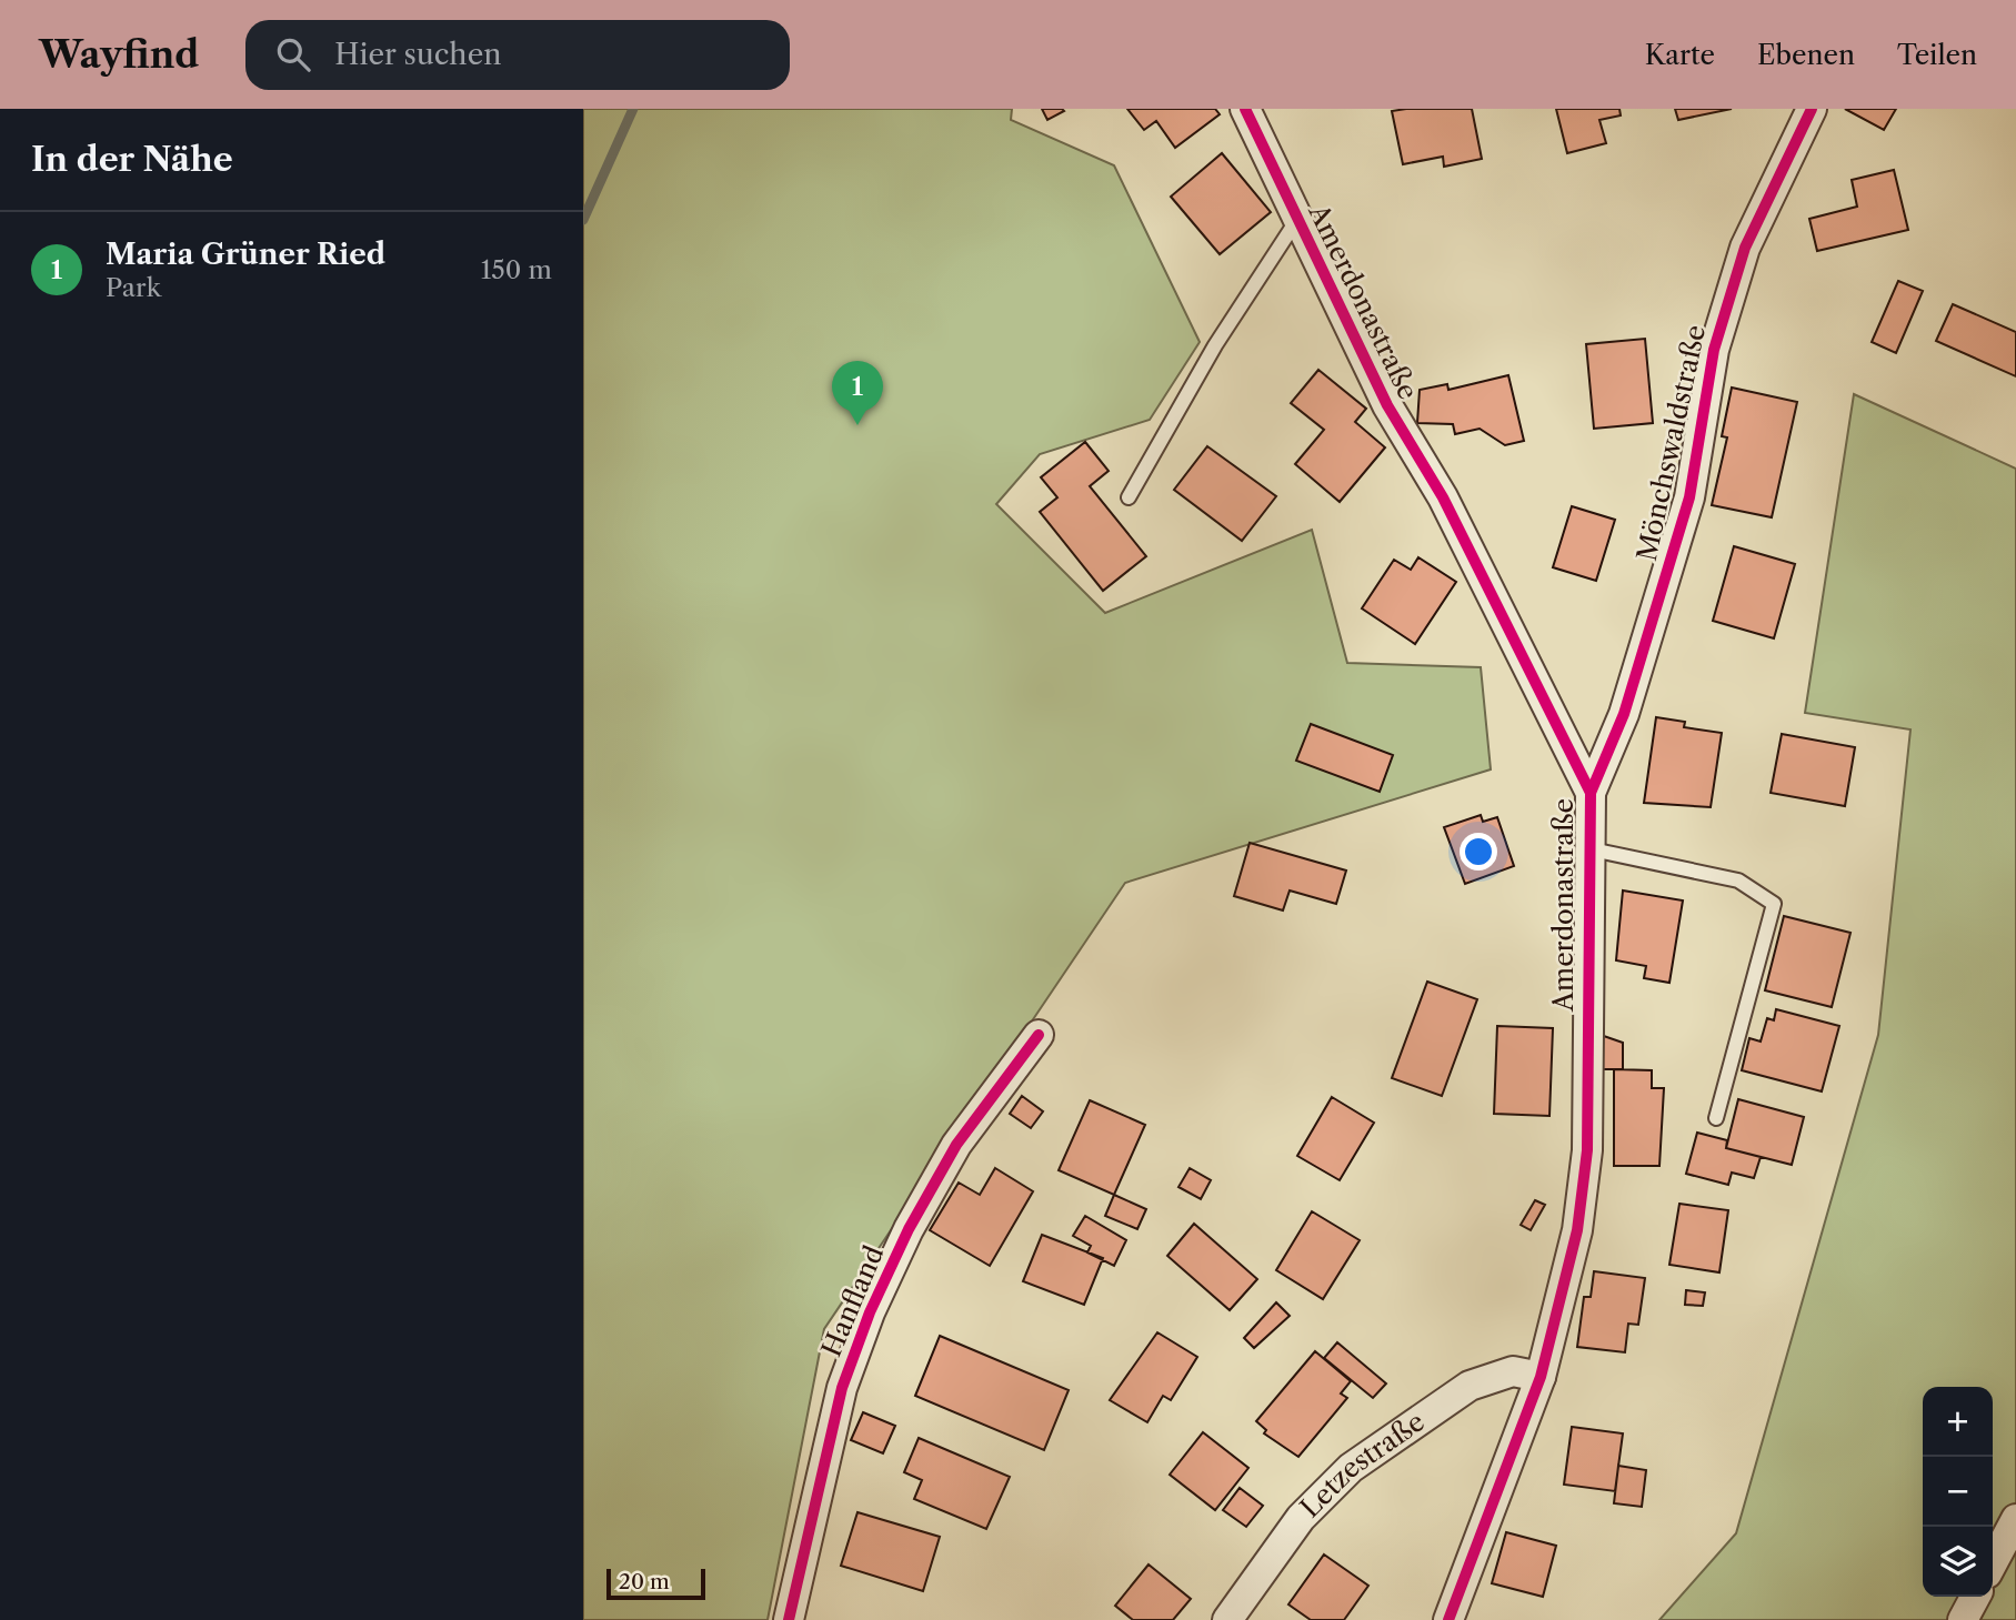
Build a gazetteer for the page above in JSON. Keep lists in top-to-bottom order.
{
  "streets": {
    "street": [
      "Amerdonastraße",
      "Mönchswaldstraße",
      "Hanfland",
      "Letzestraße"
    ]
  },
  "crossings": [
    ["Amerdonastraße", "Mönchswaldstraße"],
    ["Amerdonastraße", "Letzestraße"]
  ],
  "scale_bar": "20 m",
  "page": {
    "header": "Wayfind",
    "search": "Hier suchen",
    "nav": ["Karte", "Ebenen", "Teilen"],
    "heading": "In der Nähe",
    "list": [
      {
        "mark": "1",
        "name": "Maria Grüner Ried",
        "note": "Park",
        "value": "150 m"
      }
    ],
    "pins": "1",
    "map_buttons": ["+", "−"],
    "scale": "20 m"
  }
}
